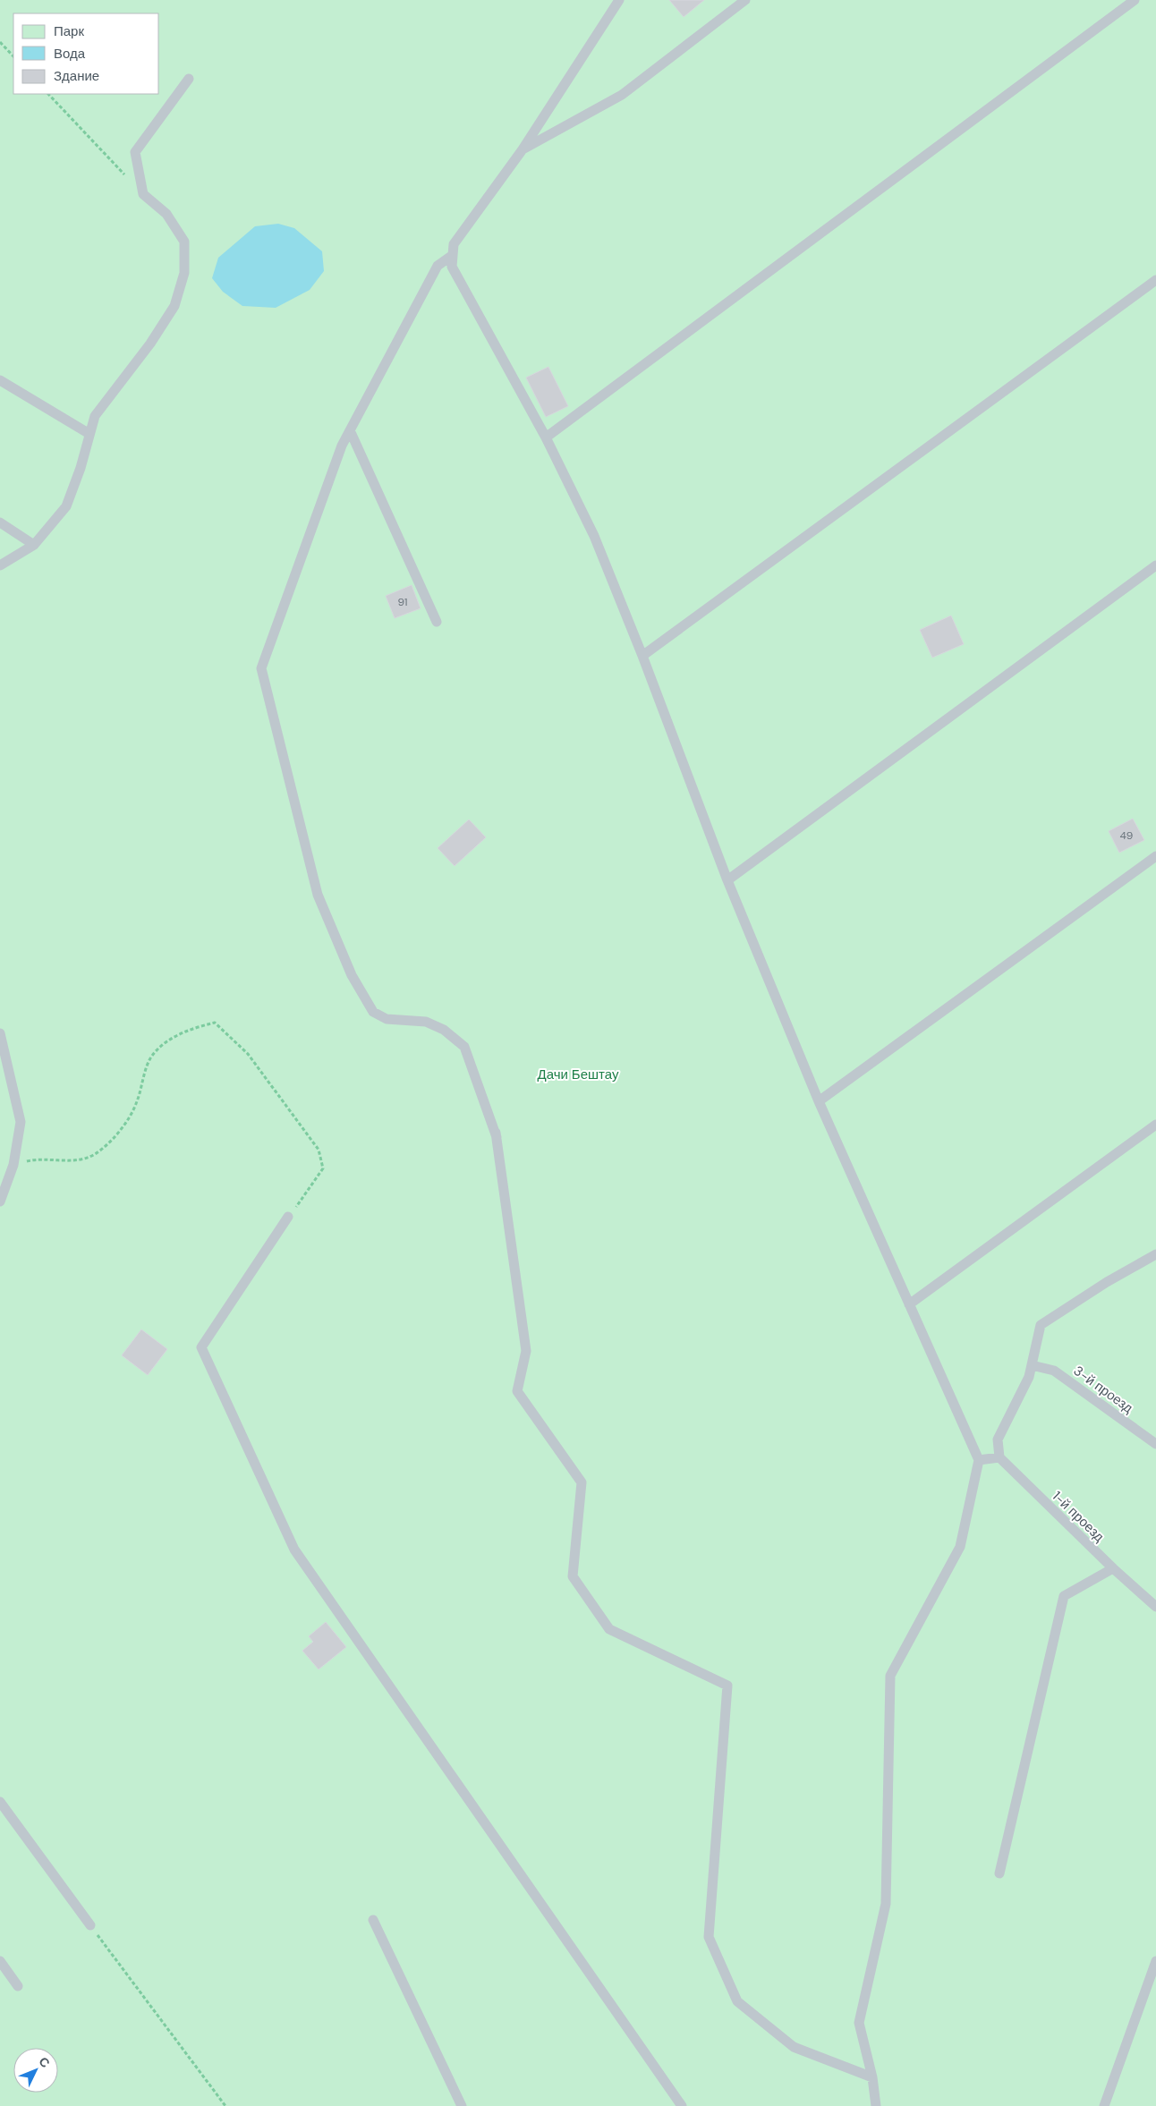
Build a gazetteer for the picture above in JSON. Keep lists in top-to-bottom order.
{
  "streets": {
    "lane": ["3-й проезд", "1-й проезд"]
  },
  "parks": ["Дачи Бештау"],
  "house_numbers": ["91", "49"],
  "legend": ["Парк", "Вода", "Здание"],
  "north": "top right"
}
